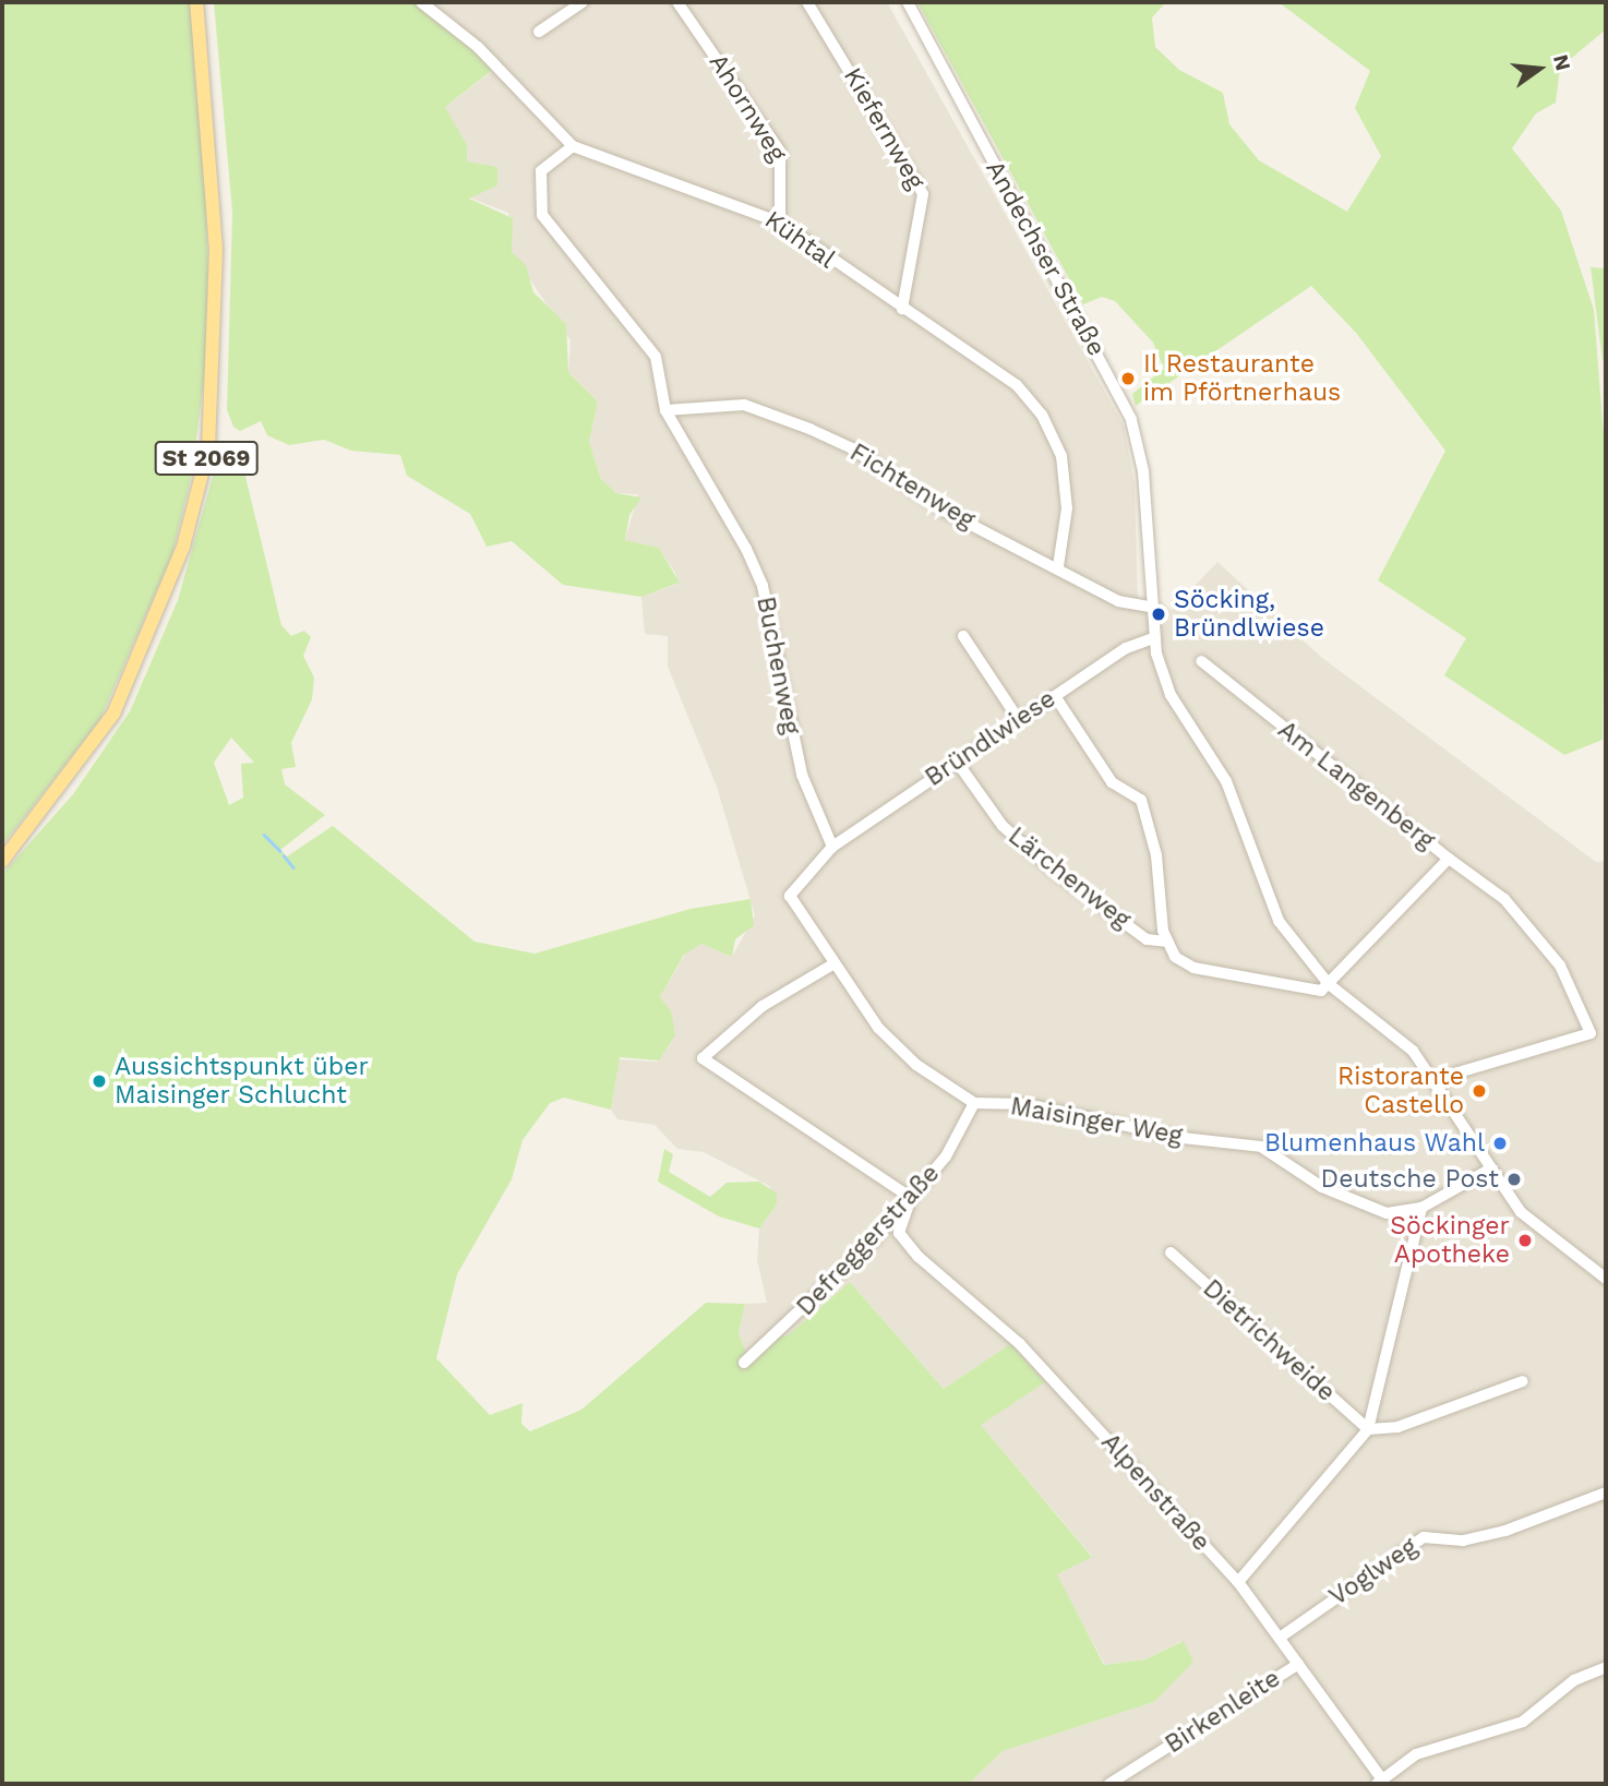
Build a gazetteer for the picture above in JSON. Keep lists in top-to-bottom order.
{
  "streets": {
    "main road": ["St 2069"],
    "street": [
      "Ahornweg",
      "Kiefernweg",
      "Kühtal",
      "Andechser Straße",
      "Fichtenweg",
      "Buchenweg",
      "Bründlwiese",
      "Am Langenberg",
      "Lärchenweg",
      "Maisinger Weg",
      "Defreggerstraße",
      "Dietrichweide",
      "Alpenstraße",
      "Voglweg",
      "Birkenleite"
    ]
  },
  "crossings": [
    ["Ahornweg", "Kühtal"],
    ["Kiefernweg", "Kühtal"],
    ["Kühtal", "Fichtenweg"],
    ["Kühtal", "Buchenweg"],
    ["Andechser Straße", "Fichtenweg"],
    ["Andechser Straße", "Bründlwiese"],
    ["Andechser Straße", "Am Langenberg"],
    ["Andechser Straße", "Maisinger Weg"],
    ["Fichtenweg", "Buchenweg"],
    ["Buchenweg", "Bründlwiese"],
    ["Buchenweg", "Maisinger Weg"],
    ["Bründlwiese", "Lärchenweg"],
    ["Bründlwiese", "Maisinger Weg"],
    ["Maisinger Weg", "Defreggerstraße"],
    ["Defreggerstraße", "Alpenstraße"],
    ["Alpenstraße", "Voglweg"],
    ["Alpenstraße", "Birkenleite"]
  ],
  "places": [
    "Il Restaurante im Pförtnerhaus",
    "Söcking, Bründlwiese",
    "Aussichtspunkt über Maisinger Schlucht",
    "Ristorante Castello",
    "Blumenhaus Wahl",
    "Deutsche Post",
    "Söckinger Apotheke"
  ],
  "north": "right"
}
